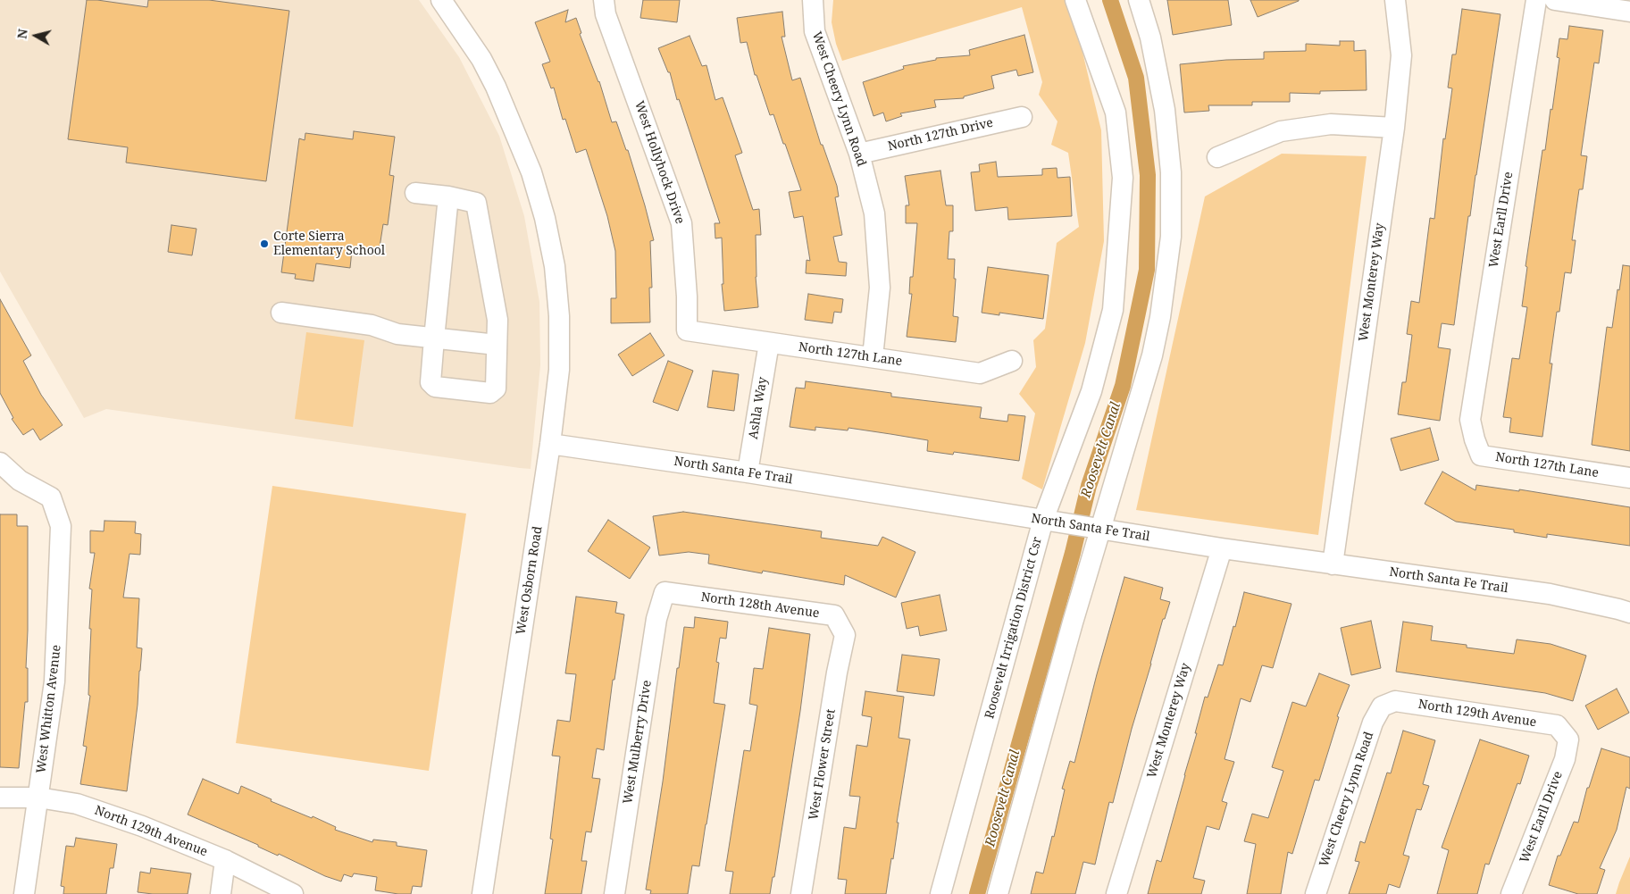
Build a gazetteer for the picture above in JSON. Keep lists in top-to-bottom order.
{
  "streets": {
    "street": [
      "West Cheery Lynn Road",
      "North 127th Drive",
      "West Hollyhock Drive",
      "West Earll Drive",
      "West Monterey Way",
      "North 127th Lane",
      "Ashla Way",
      "North Santa Fe Trail",
      "West Osborn Road",
      "North 128th Avenue",
      "Roosevelt Irrigation District Csr",
      "West Whitton Avenue",
      "North 129th Avenue",
      "West Mulberry Drive",
      "West Flower Street"
    ]
  },
  "crossings": [
    ["West Cheery Lynn Road", "North 127th Drive"],
    ["West Cheery Lynn Road", "North 127th Lane"],
    ["West Cheery Lynn Road", "North 129th Avenue"],
    ["West Hollyhock Drive", "North 127th Lane"],
    ["West Earll Drive", "North 127th Lane"],
    ["West Earll Drive", "North 129th Avenue"],
    ["West Monterey Way", "North Santa Fe Trail"],
    ["North 127th Lane", "Ashla Way"],
    ["Ashla Way", "North Santa Fe Trail"],
    ["North Santa Fe Trail", "West Osborn Road"],
    ["North Santa Fe Trail", "Roosevelt Irrigation District Csr"],
    ["North 128th Avenue", "West Mulberry Drive"],
    ["North 128th Avenue", "West Flower Street"],
    ["West Whitton Avenue", "North 129th Avenue"]
  ],
  "water": ["Roosevelt Canal"],
  "places": ["Corte Sierra Elementary School"],
  "north": "left"
}
